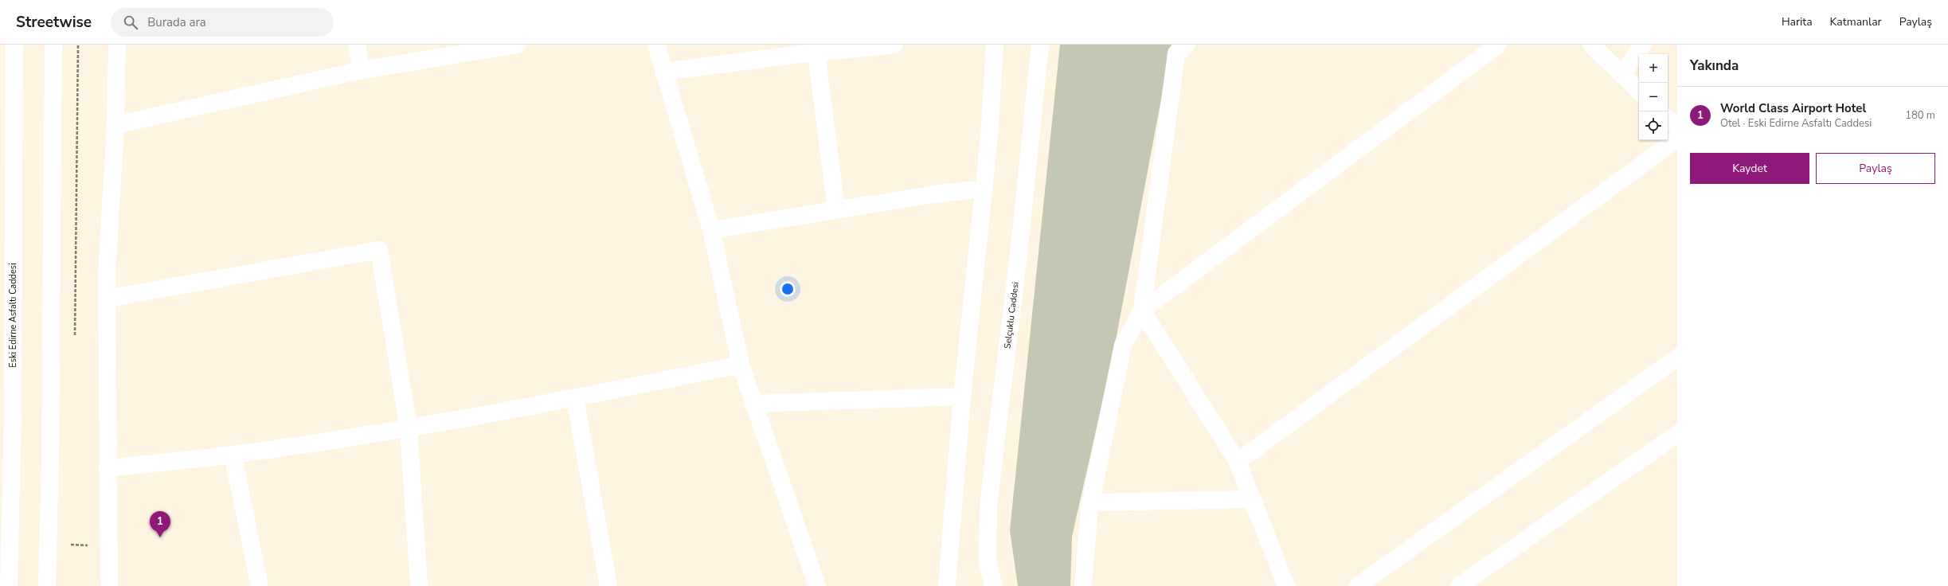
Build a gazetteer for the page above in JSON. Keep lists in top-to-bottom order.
{
  "streets": {
    "main road": ["Eski Edirne Asfaltı Caddesi", "Selçuklu Caddesi"]
  },
  "page": {
    "header": "Streetwise",
    "search": "Burada ara",
    "nav": ["Harita", "Katmanlar", "Paylaş"],
    "heading": "Yakında",
    "map_buttons": ["+", "−"],
    "list": [
      {
        "mark": "1",
        "name": "World Class Airport Hotel",
        "note": "Otel · Eski Edirne Asfaltı Caddesi",
        "value": "180 m"
      }
    ],
    "buttons": ["Kaydet", "Paylaş"],
    "pins": "1"
  }
}
